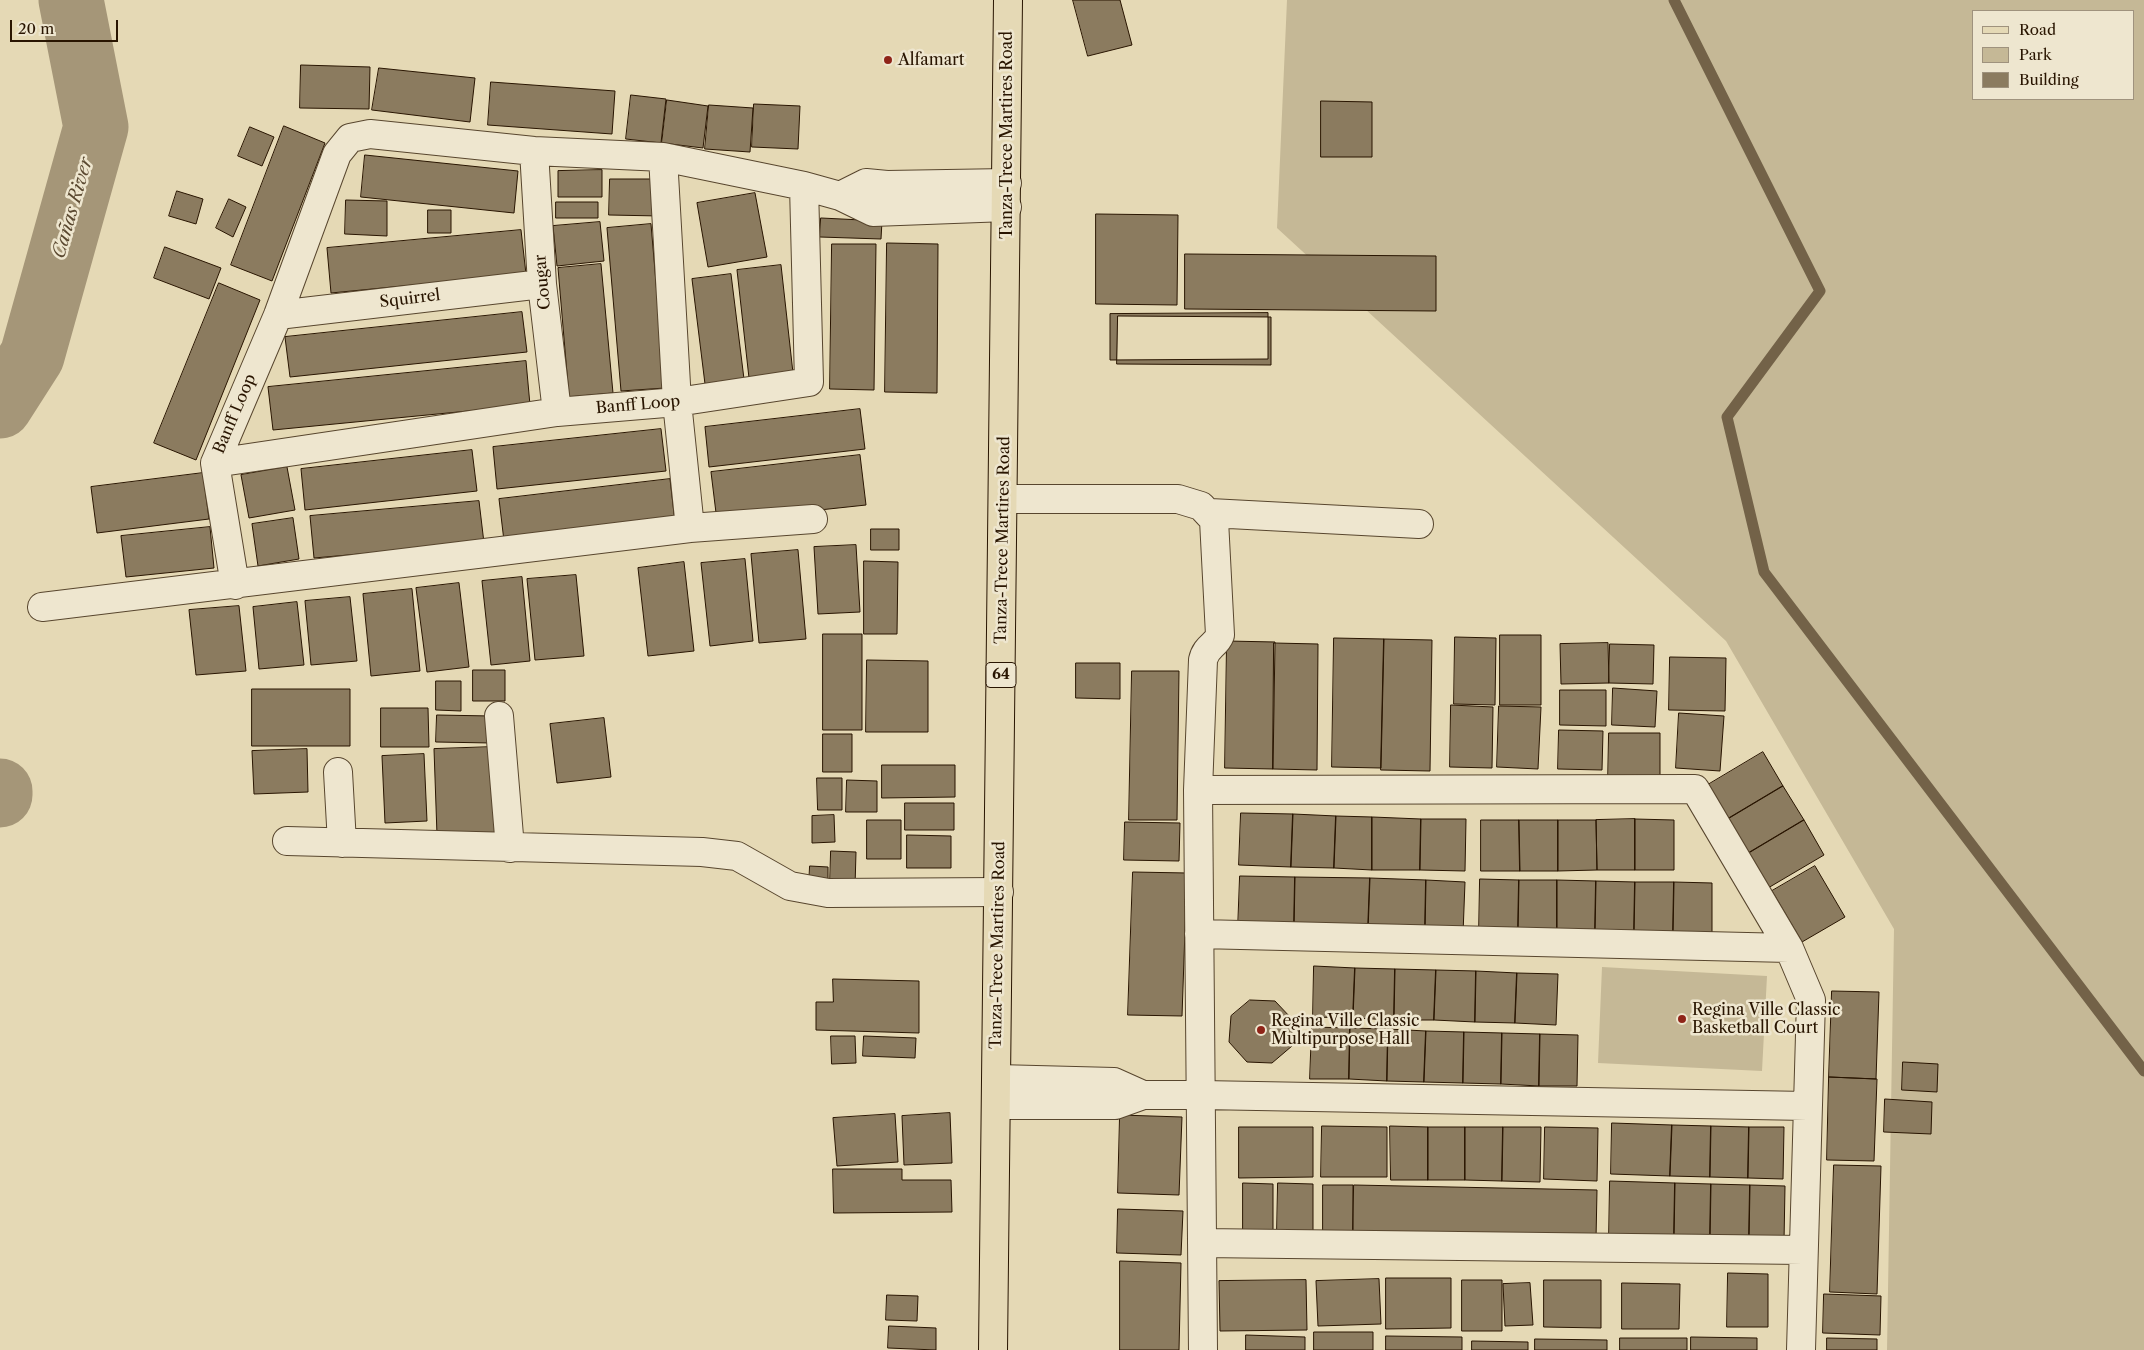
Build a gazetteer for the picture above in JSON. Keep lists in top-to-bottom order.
{
  "streets": {
    "main road": ["Tanza-Trece Martires Road", "64"],
    "street": ["Cougar", "Squirrel", "Banff Loop"]
  },
  "crossings": [
    ["Tanza-Trece Martires Road", "Banff Loop"],
    ["Cougar", "Squirrel"],
    ["Cougar", "Banff Loop"],
    ["Squirrel", "Banff Loop"]
  ],
  "water": ["Cañas River"],
  "places": ["Alfamart", "Regina Ville Classic Basketball Court", "Regina Ville Classic Multipurpose Hall"],
  "legend": ["Road", "Park", "Building"],
  "scale_bar": "20 m"
}
